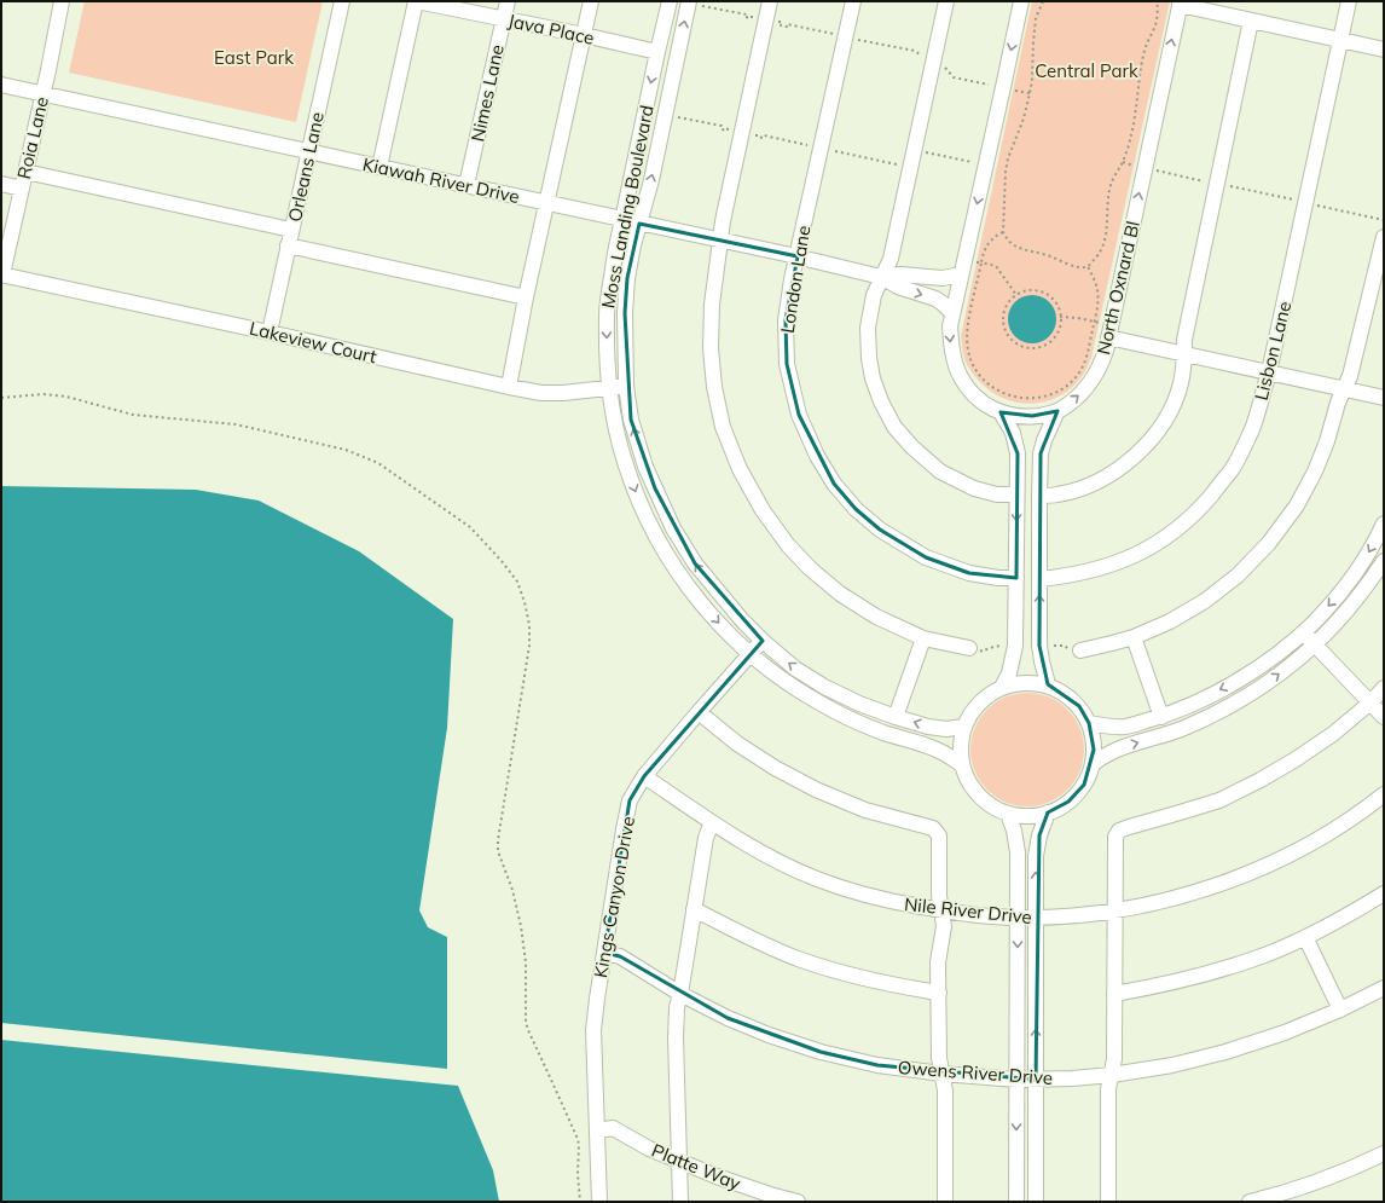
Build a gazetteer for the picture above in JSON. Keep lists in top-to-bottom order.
{
  "streets": {
    "street": [
      "Java Place",
      "Nimes Lane",
      "Roia Lane",
      "Orleans Lane",
      "Kiawah River Drive",
      "Moss Landing Boulevard",
      "London Lane",
      "North Oxnard Bl",
      "Lakeview Court",
      "Lisbon Lane",
      "Kings Canyon Drive",
      "Nile River Drive",
      "Owens River Drive",
      "Platte Way"
    ]
  },
  "crossings": [
    ["Java Place", "Nimes Lane"],
    ["Java Place", "Moss Landing Boulevard"],
    ["Nimes Lane", "Kiawah River Drive"],
    ["Roia Lane", "Kiawah River Drive"],
    ["Roia Lane", "Lakeview Court"],
    ["Orleans Lane", "Kiawah River Drive"],
    ["Orleans Lane", "Lakeview Court"],
    ["Kiawah River Drive", "Moss Landing Boulevard"],
    ["Kiawah River Drive", "London Lane"],
    ["Kiawah River Drive", "North Oxnard Bl"],
    ["Moss Landing Boulevard", "Lakeview Court"],
    ["Moss Landing Boulevard", "Kings Canyon Drive"],
    ["Kings Canyon Drive", "Nile River Drive"],
    ["Kings Canyon Drive", "Owens River Drive"],
    ["Kings Canyon Drive", "Platte Way"]
  ],
  "parks": ["East Park", "Central Park"]
}
